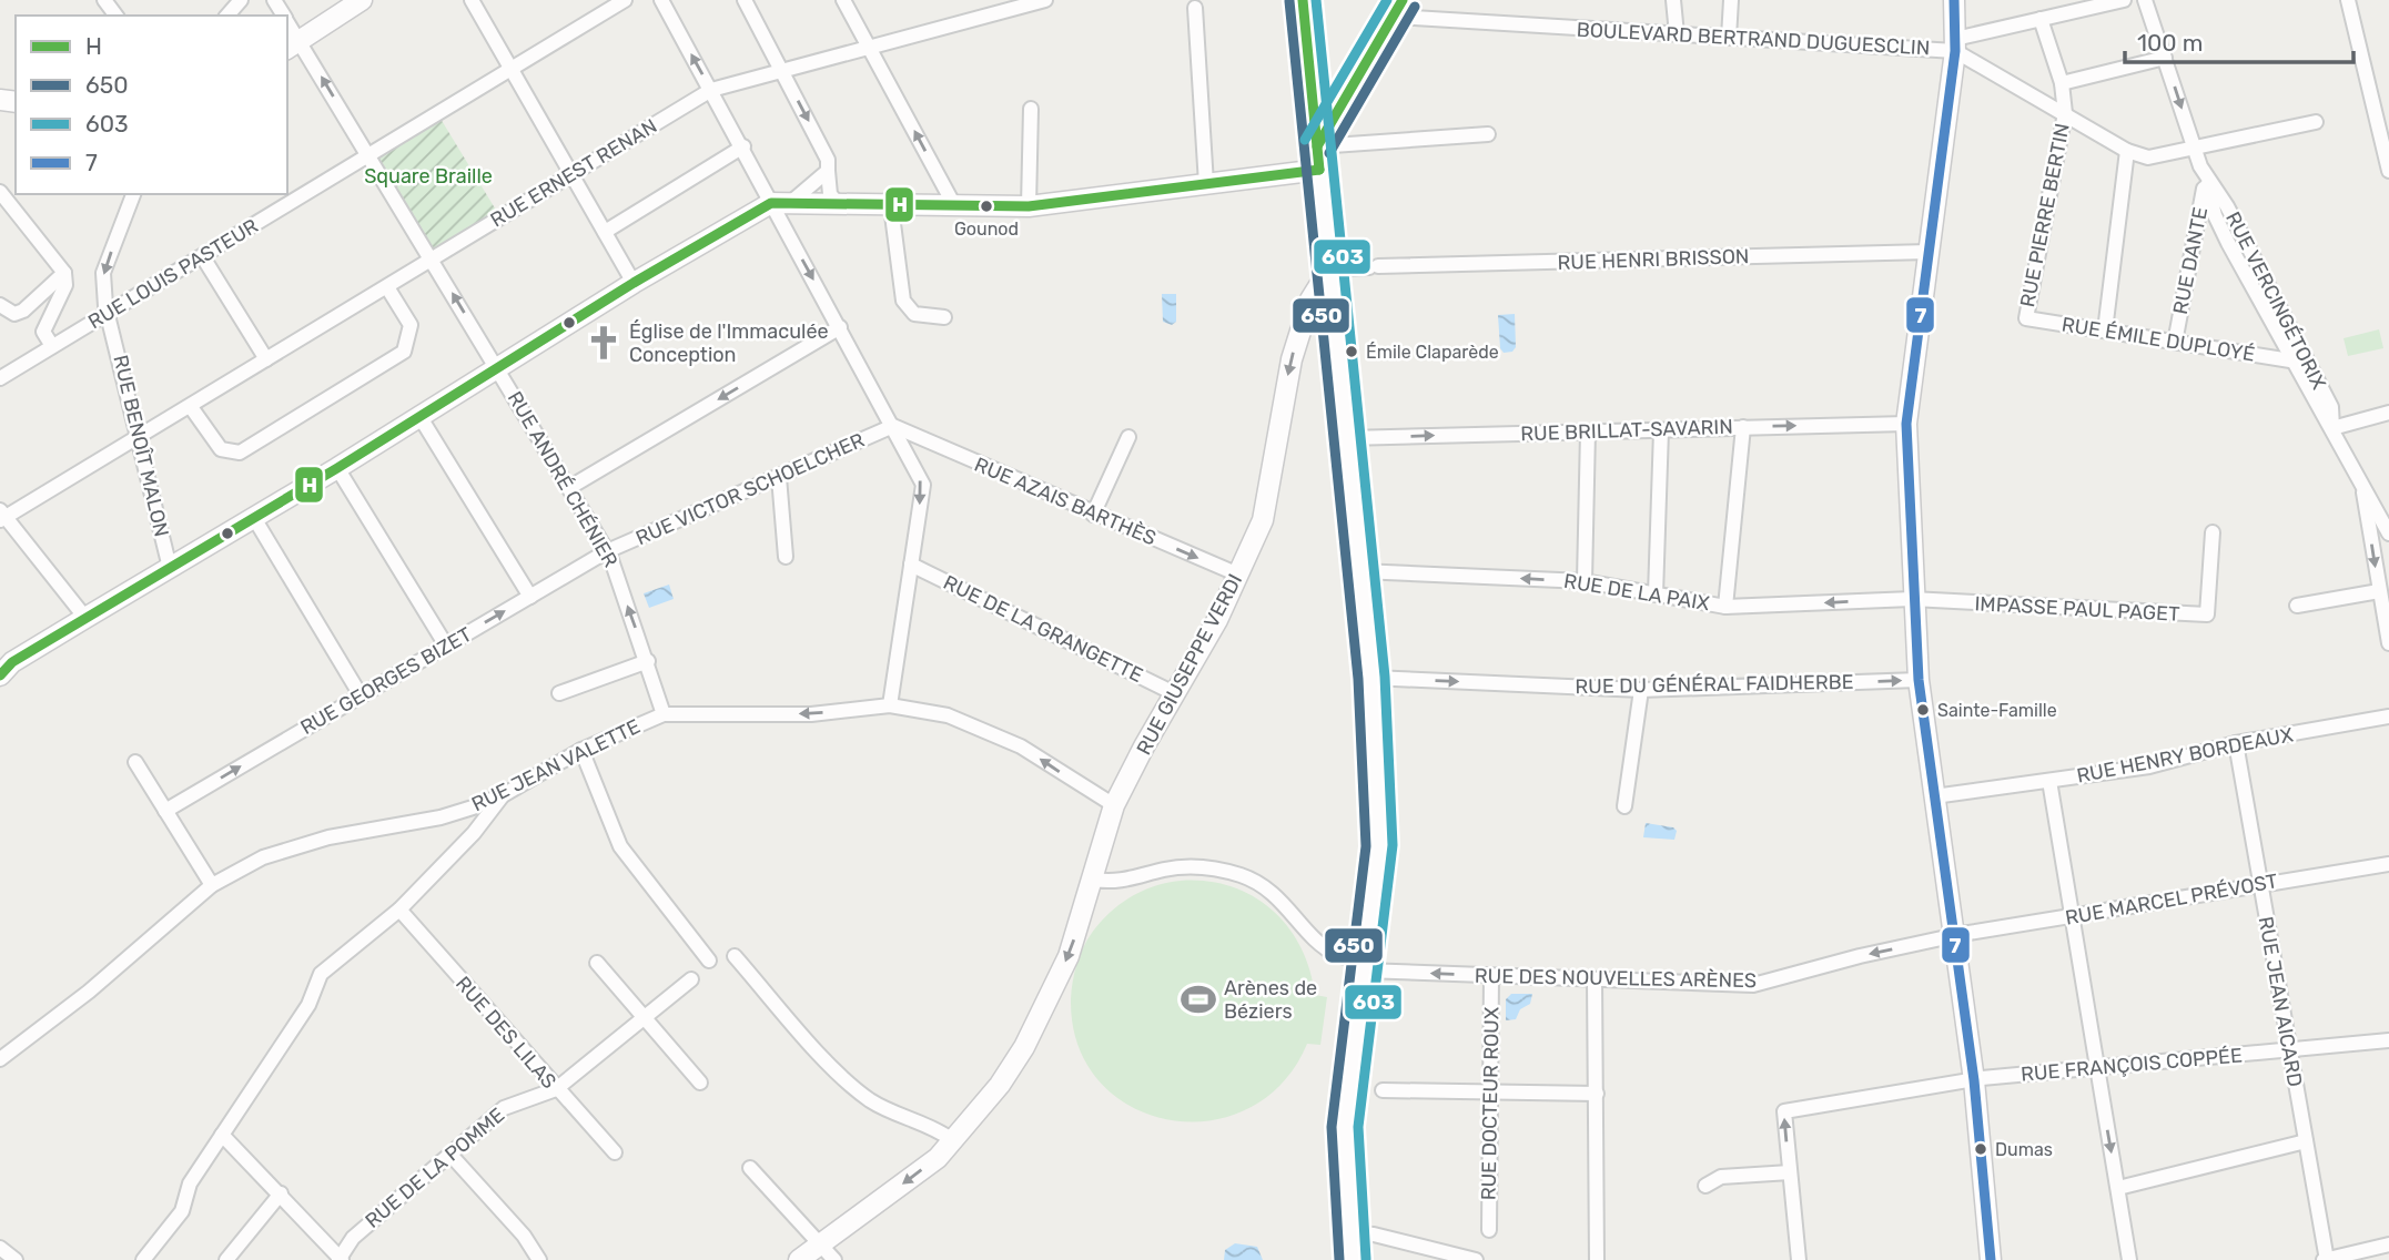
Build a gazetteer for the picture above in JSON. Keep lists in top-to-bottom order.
{
  "streets": {
    "street": [
      "BOULEVARD BERTRAND DUGUESCLIN",
      "RUE ERNEST RENAN",
      "RUE PIERRE BERTIN",
      "RUE HENRI BRISSON",
      "RUE DANTE",
      "RUE LOUIS PASTEUR",
      "RUE VERCINGÉTORIX",
      "RUE ÉMILE DUPLOYÉ",
      "RUE BRILLAT-SAVARIN",
      "RUE BENOÎT MALON",
      "RUE ANDRÉ CHÉNIER",
      "RUE VICTOR SCHOELCHER",
      "RUE AZAIS BARTHÈS",
      "RUE DE LA PAIX",
      "IMPASSE PAUL PAGET",
      "RUE DE LA GRANGETTE",
      "RUE GIUSEPPE VERDI",
      "RUE GEORGES BIZET",
      "RUE DU GÉNÉRAL FAIDHERBE",
      "RUE HENRY BORDEAUX",
      "RUE JEAN VALETTE",
      "RUE MARCEL PRÉVOST",
      "RUE DES NOUVELLES ARÈNES",
      "RUE JEAN AICARD",
      "RUE DES LILAS",
      "RUE FRANÇOIS COPPÉE",
      "RUE DOCTEUR ROUX",
      "RUE DE LA POMME"
    ]
  },
  "crossings": [
    ["BOULEVARD BERTRAND DUGUESCLIN", "RUE PIERRE BERTIN"],
    ["BOULEVARD BERTRAND DUGUESCLIN", "RUE VERCINGÉTORIX"],
    ["RUE ERNEST RENAN", "RUE BENOÎT MALON"],
    ["RUE ERNEST RENAN", "RUE ANDRÉ CHÉNIER"],
    ["RUE PIERRE BERTIN", "RUE ÉMILE DUPLOYÉ"],
    ["RUE HENRI BRISSON", "RUE GIUSEPPE VERDI"],
    ["RUE DANTE", "RUE VERCINGÉTORIX"],
    ["RUE DANTE", "RUE ÉMILE DUPLOYÉ"],
    ["RUE LOUIS PASTEUR", "RUE BENOÎT MALON"],
    ["RUE LOUIS PASTEUR", "RUE ANDRÉ CHÉNIER"],
    ["RUE VERCINGÉTORIX", "RUE ÉMILE DUPLOYÉ"],
    ["RUE ANDRÉ CHÉNIER", "RUE VICTOR SCHOELCHER"],
    ["RUE ANDRÉ CHÉNIER", "RUE GEORGES BIZET"],
    ["RUE ANDRÉ CHÉNIER", "RUE JEAN VALETTE"],
    ["RUE VICTOR SCHOELCHER", "RUE AZAIS BARTHÈS"],
    ["RUE VICTOR SCHOELCHER", "RUE GEORGES BIZET"],
    ["RUE AZAIS BARTHÈS", "RUE GIUSEPPE VERDI"],
    ["RUE DE LA PAIX", "IMPASSE PAUL PAGET"],
    ["RUE DE LA GRANGETTE", "RUE GIUSEPPE VERDI"],
    ["RUE GIUSEPPE VERDI", "RUE JEAN VALETTE"],
    ["RUE GIUSEPPE VERDI", "RUE DES NOUVELLES ARÈNES"],
    ["RUE HENRY BORDEAUX", "RUE JEAN AICARD"],
    ["RUE MARCEL PRÉVOST", "RUE DES NOUVELLES ARÈNES"],
    ["RUE MARCEL PRÉVOST", "RUE JEAN AICARD"],
    ["RUE DES NOUVELLES ARÈNES", "RUE DOCTEUR ROUX"],
    ["RUE JEAN AICARD", "RUE FRANÇOIS COPPÉE"],
    ["RUE DES LILAS", "RUE DE LA POMME"]
  ],
  "one_way": [
    "RUE BRILLAT-SAVARIN",
    "RUE ANDRÉ CHÉNIER",
    "RUE AZAIS BARTHÈS",
    "RUE DE LA PAIX",
    "RUE GIUSEPPE VERDI",
    "RUE GEORGES BIZET",
    "RUE DU GÉNÉRAL FAIDHERBE",
    "RUE JEAN VALETTE",
    "RUE DES NOUVELLES ARÈNES"
  ],
  "parks": ["Square Braille"],
  "places": {
    "other": [
      "Gounod",
      "Émile Claparède",
      "Sainte-Famille",
      "Dumas"
    ],
    "church": ["Église de l'Immaculée Conception"],
    "sports": ["Arènes de Béziers"]
  },
  "lines": [
    "transit line H",
    "transit line 603",
    "transit line 7",
    "transit line 650"
  ],
  "legend": [
    "H",
    "650",
    "603",
    "7"
  ],
  "scale_bar": "100 m"
}
